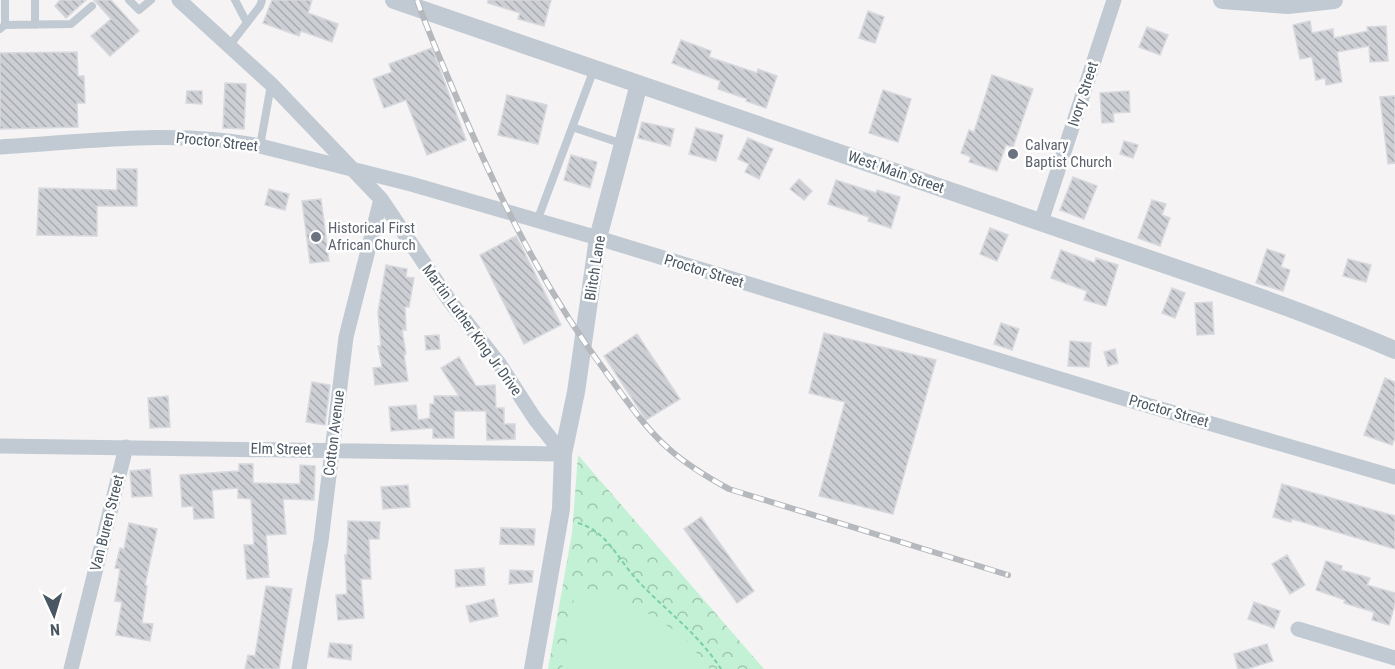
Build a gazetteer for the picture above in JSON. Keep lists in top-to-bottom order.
{
  "streets": {
    "street": [
      "Ivory Street",
      "Proctor Street",
      "West Main Street",
      "Blitch Lane",
      "Martin Luther King Jr Drive",
      "Cotton Avenue",
      "Elm Street",
      "Van Buren Street"
    ]
  },
  "crossings": [
    ["Ivory Street", "West Main Street"],
    ["Proctor Street", "Blitch Lane"],
    ["Proctor Street", "Martin Luther King Jr Drive"],
    ["West Main Street", "Blitch Lane"],
    ["Blitch Lane", "Martin Luther King Jr Drive"],
    ["Blitch Lane", "Elm Street"],
    ["Martin Luther King Jr Drive", "Cotton Avenue"],
    ["Martin Luther King Jr Drive", "Elm Street"],
    ["Cotton Avenue", "Elm Street"],
    ["Elm Street", "Van Buren Street"]
  ],
  "places": ["Calvary Baptist Church", "Historical First African Church"],
  "north": "bottom"
}
